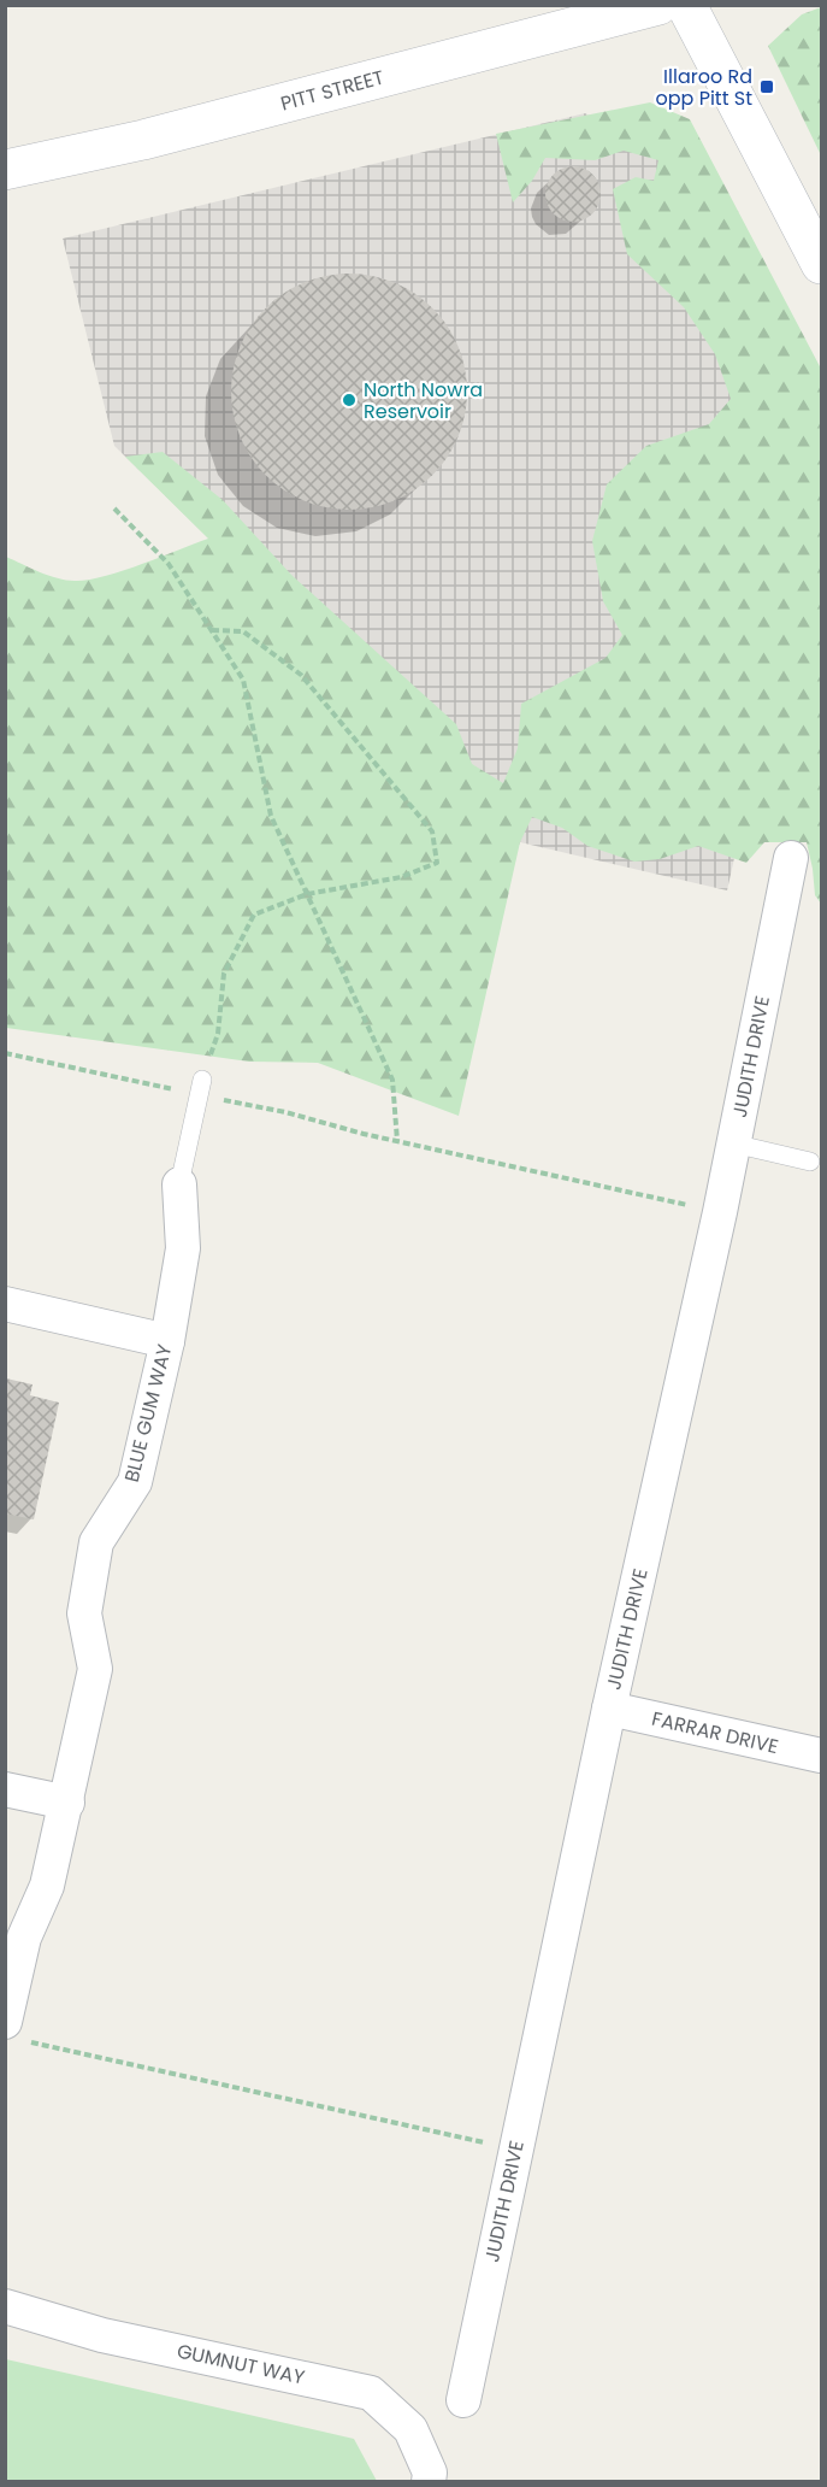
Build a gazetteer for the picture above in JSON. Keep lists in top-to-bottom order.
{
  "streets": {
    "street": [
      "PITT STREET",
      "JUDITH DRIVE",
      "BLUE GUM WAY",
      "FARRAR DRIVE",
      "GUMNUT WAY"
    ]
  },
  "crossings": [
    ["JUDITH DRIVE", "FARRAR DRIVE"]
  ],
  "places": {
    "transit": ["Illaroo Rd opp Pitt St"],
    "other": ["North Nowra Reservoir"]
  }
}
